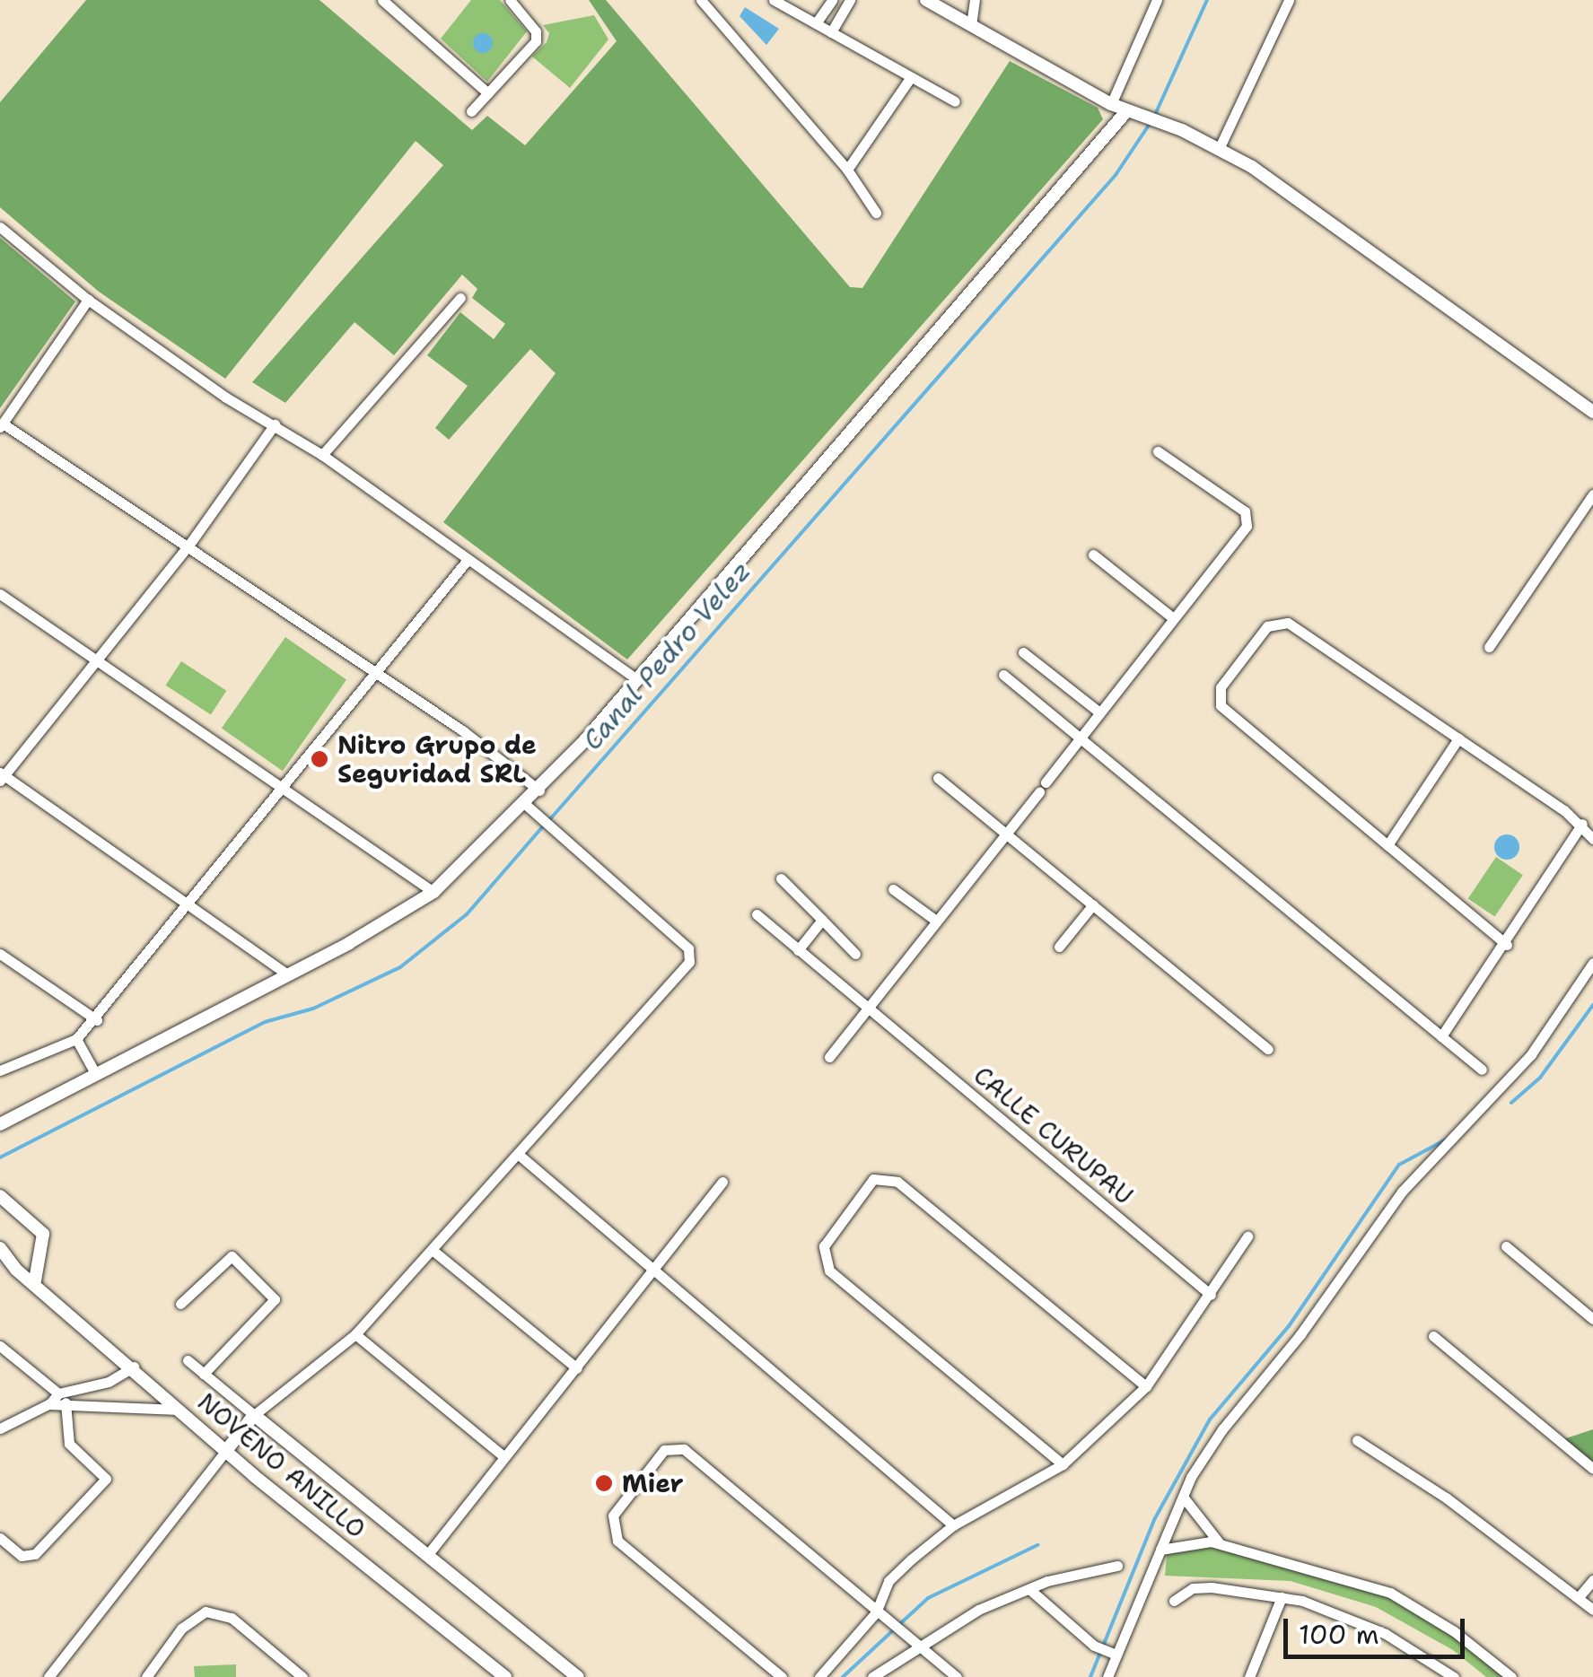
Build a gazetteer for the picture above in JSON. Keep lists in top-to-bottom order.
{
  "streets": {
    "street": ["CALLE CURUPAU", "NOVENO ANILLO"]
  },
  "water": ["Canal Pedro Velez"],
  "places": ["Nitro Grupo de Seguridad SRL", "Mier"],
  "scale_bar": "100 m"
}
